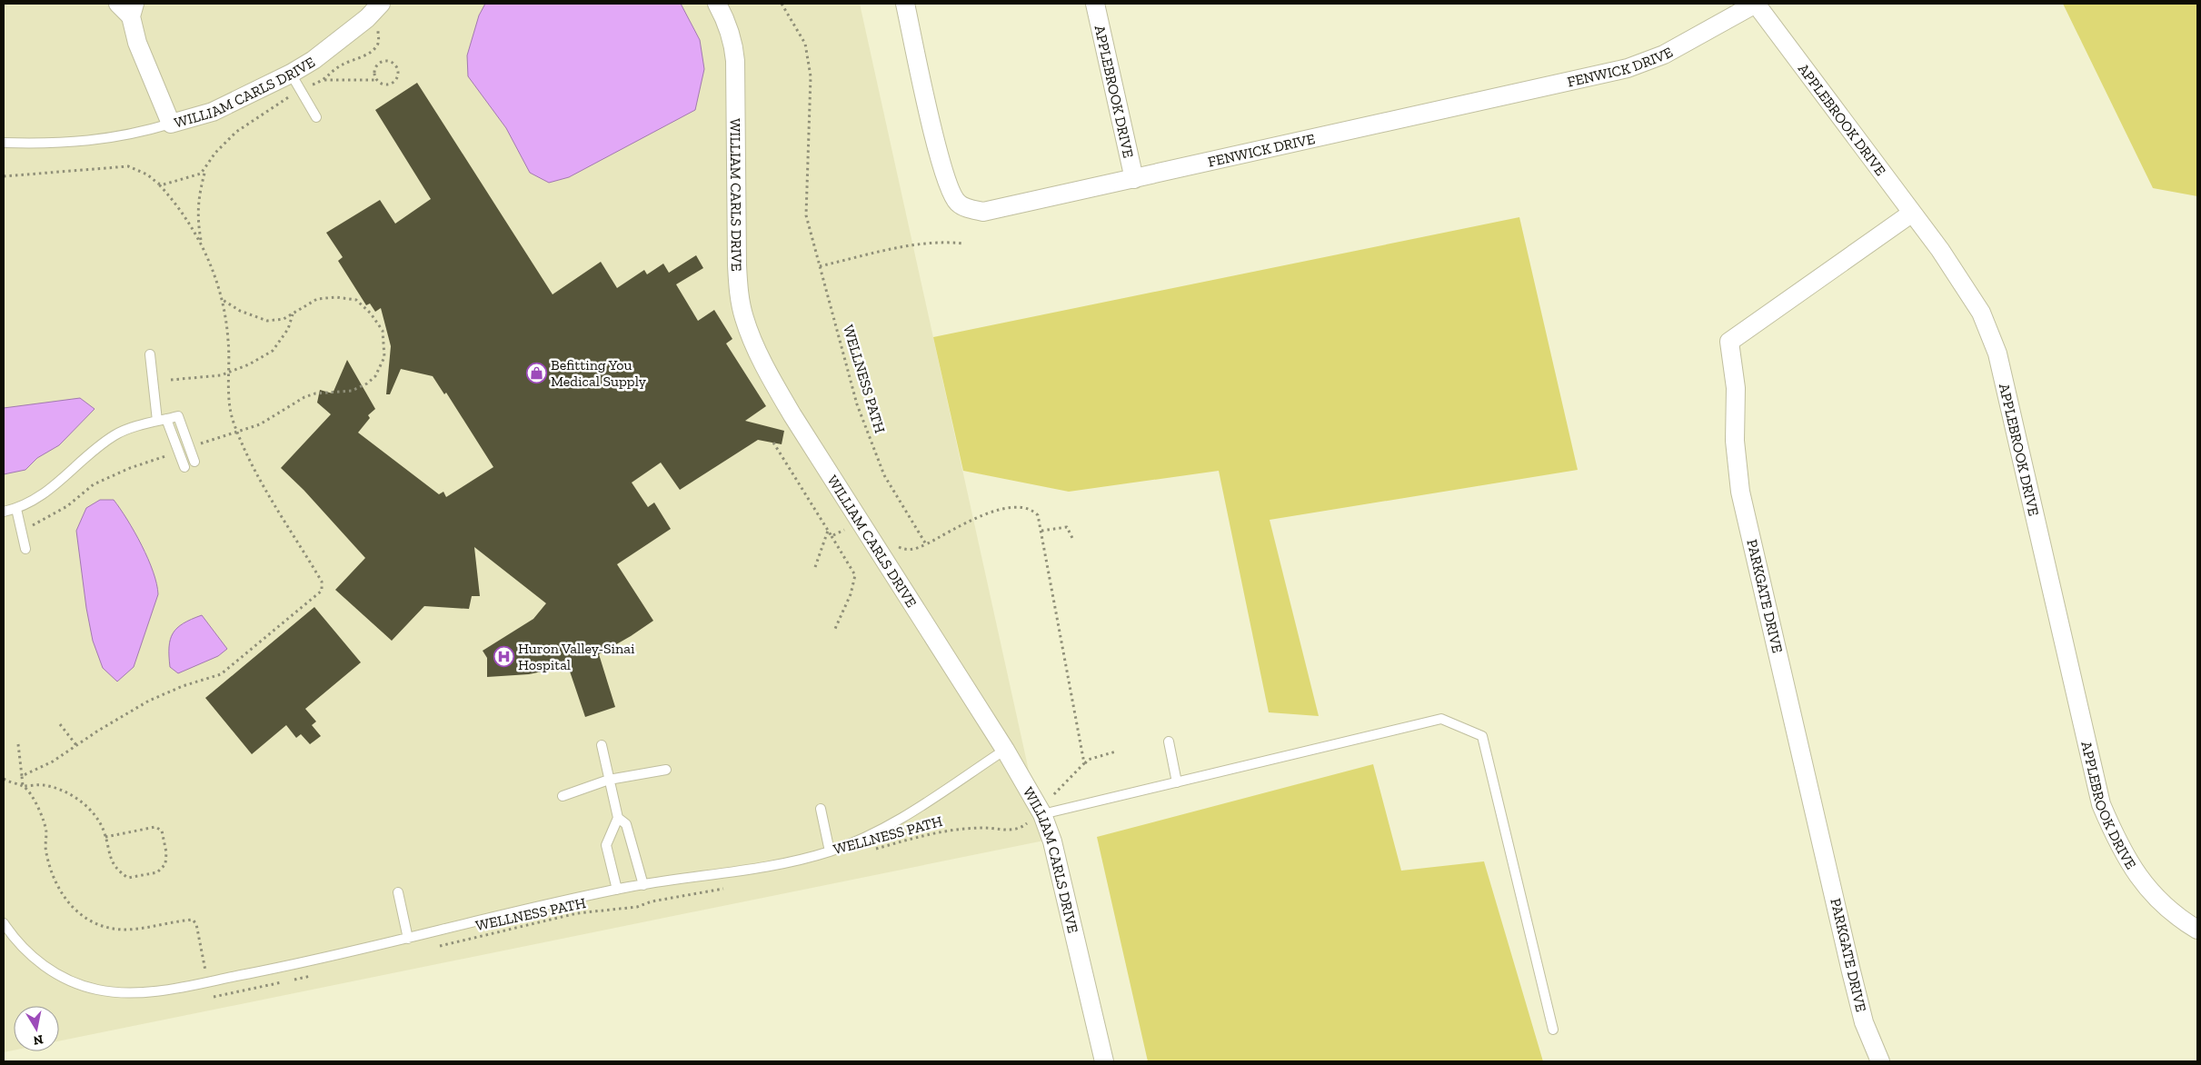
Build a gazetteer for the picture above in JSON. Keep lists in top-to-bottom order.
{
  "streets": {
    "street": [
      "FENWICK DRIVE",
      "WILLIAM CARLS DRIVE",
      "APPLEBROOK DRIVE",
      "PARKGATE DRIVE"
    ],
    "path": ["WELLNESS PATH"]
  },
  "crossings": [
    ["FENWICK DRIVE", "APPLEBROOK DRIVE"],
    ["WILLIAM CARLS DRIVE", "WELLNESS PATH"],
    ["APPLEBROOK DRIVE", "PARKGATE DRIVE"]
  ],
  "places": {
    "shop": ["Befitting You Medical Supply"],
    "hospital": ["Huron Valley-Sinai Hospital"]
  },
  "north": "bottom"
}
